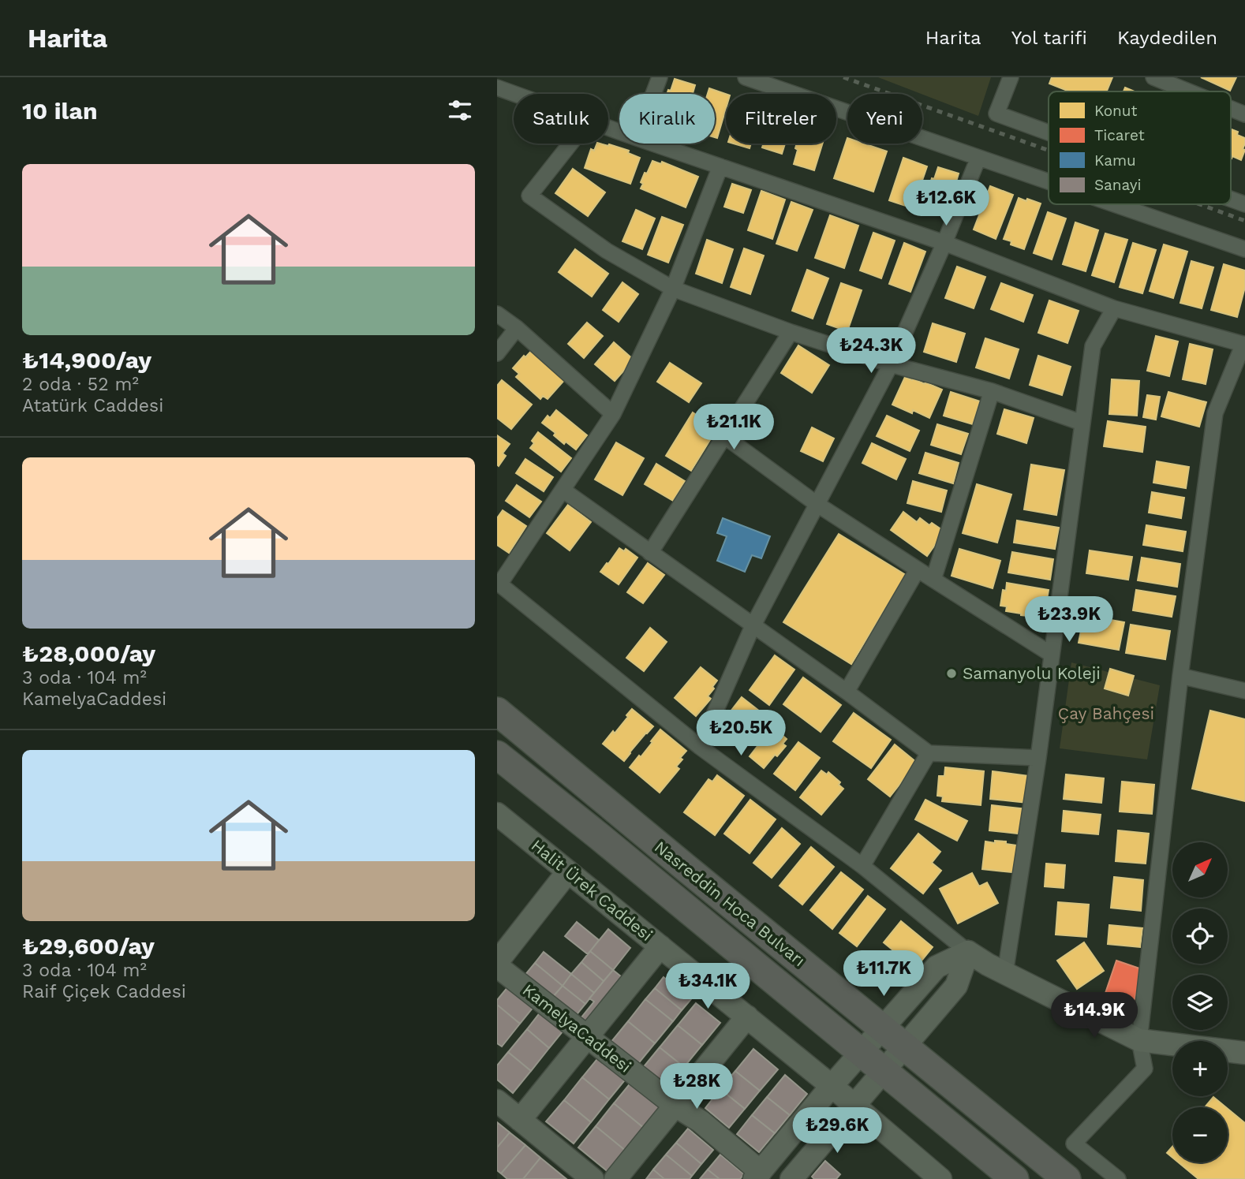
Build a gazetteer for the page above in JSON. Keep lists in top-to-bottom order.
{
  "streets": {
    "highway": ["Nasreddin Hoca Bulvarı"],
    "street": ["Halit Ürek Caddesi", "KamelyaCaddesi"]
  },
  "parks": ["Çay Bahçesi"],
  "places": ["Samanyolu Koleji"],
  "legend": [
    "Konut",
    "Ticaret",
    "Kamu",
    "Sanayi"
  ],
  "north": "top right",
  "page": {
    "header": "Harita",
    "nav": ["Harita", "Yol tarifi", "Kaydedilen"],
    "heading": "10 ilan",
    "chip": [
      "Satılık",
      "Kiralık",
      "Filtreler",
      "Yeni"
    ],
    "list": [
      {
        "name": "₺14,900/ay",
        "note": "2 oda · 52 m² · Atatürk Caddesi"
      },
      {
        "name": "₺28,000/ay",
        "note": "3 oda · 104 m² · KamelyaCaddesi"
      },
      {
        "name": "₺29,600/ay",
        "note": "3 oda · 104 m² · Raif Çiçek Caddesi"
      }
    ],
    "price": [
      "₺12.6K",
      "₺24.3K",
      "₺21.1K",
      "₺23.9K",
      "₺20.5K",
      "₺11.7K",
      "₺34.1K",
      "₺14.9K",
      "₺28K",
      "₺29.6K"
    ],
    "map_buttons": ["+", "−"]
  }
}
